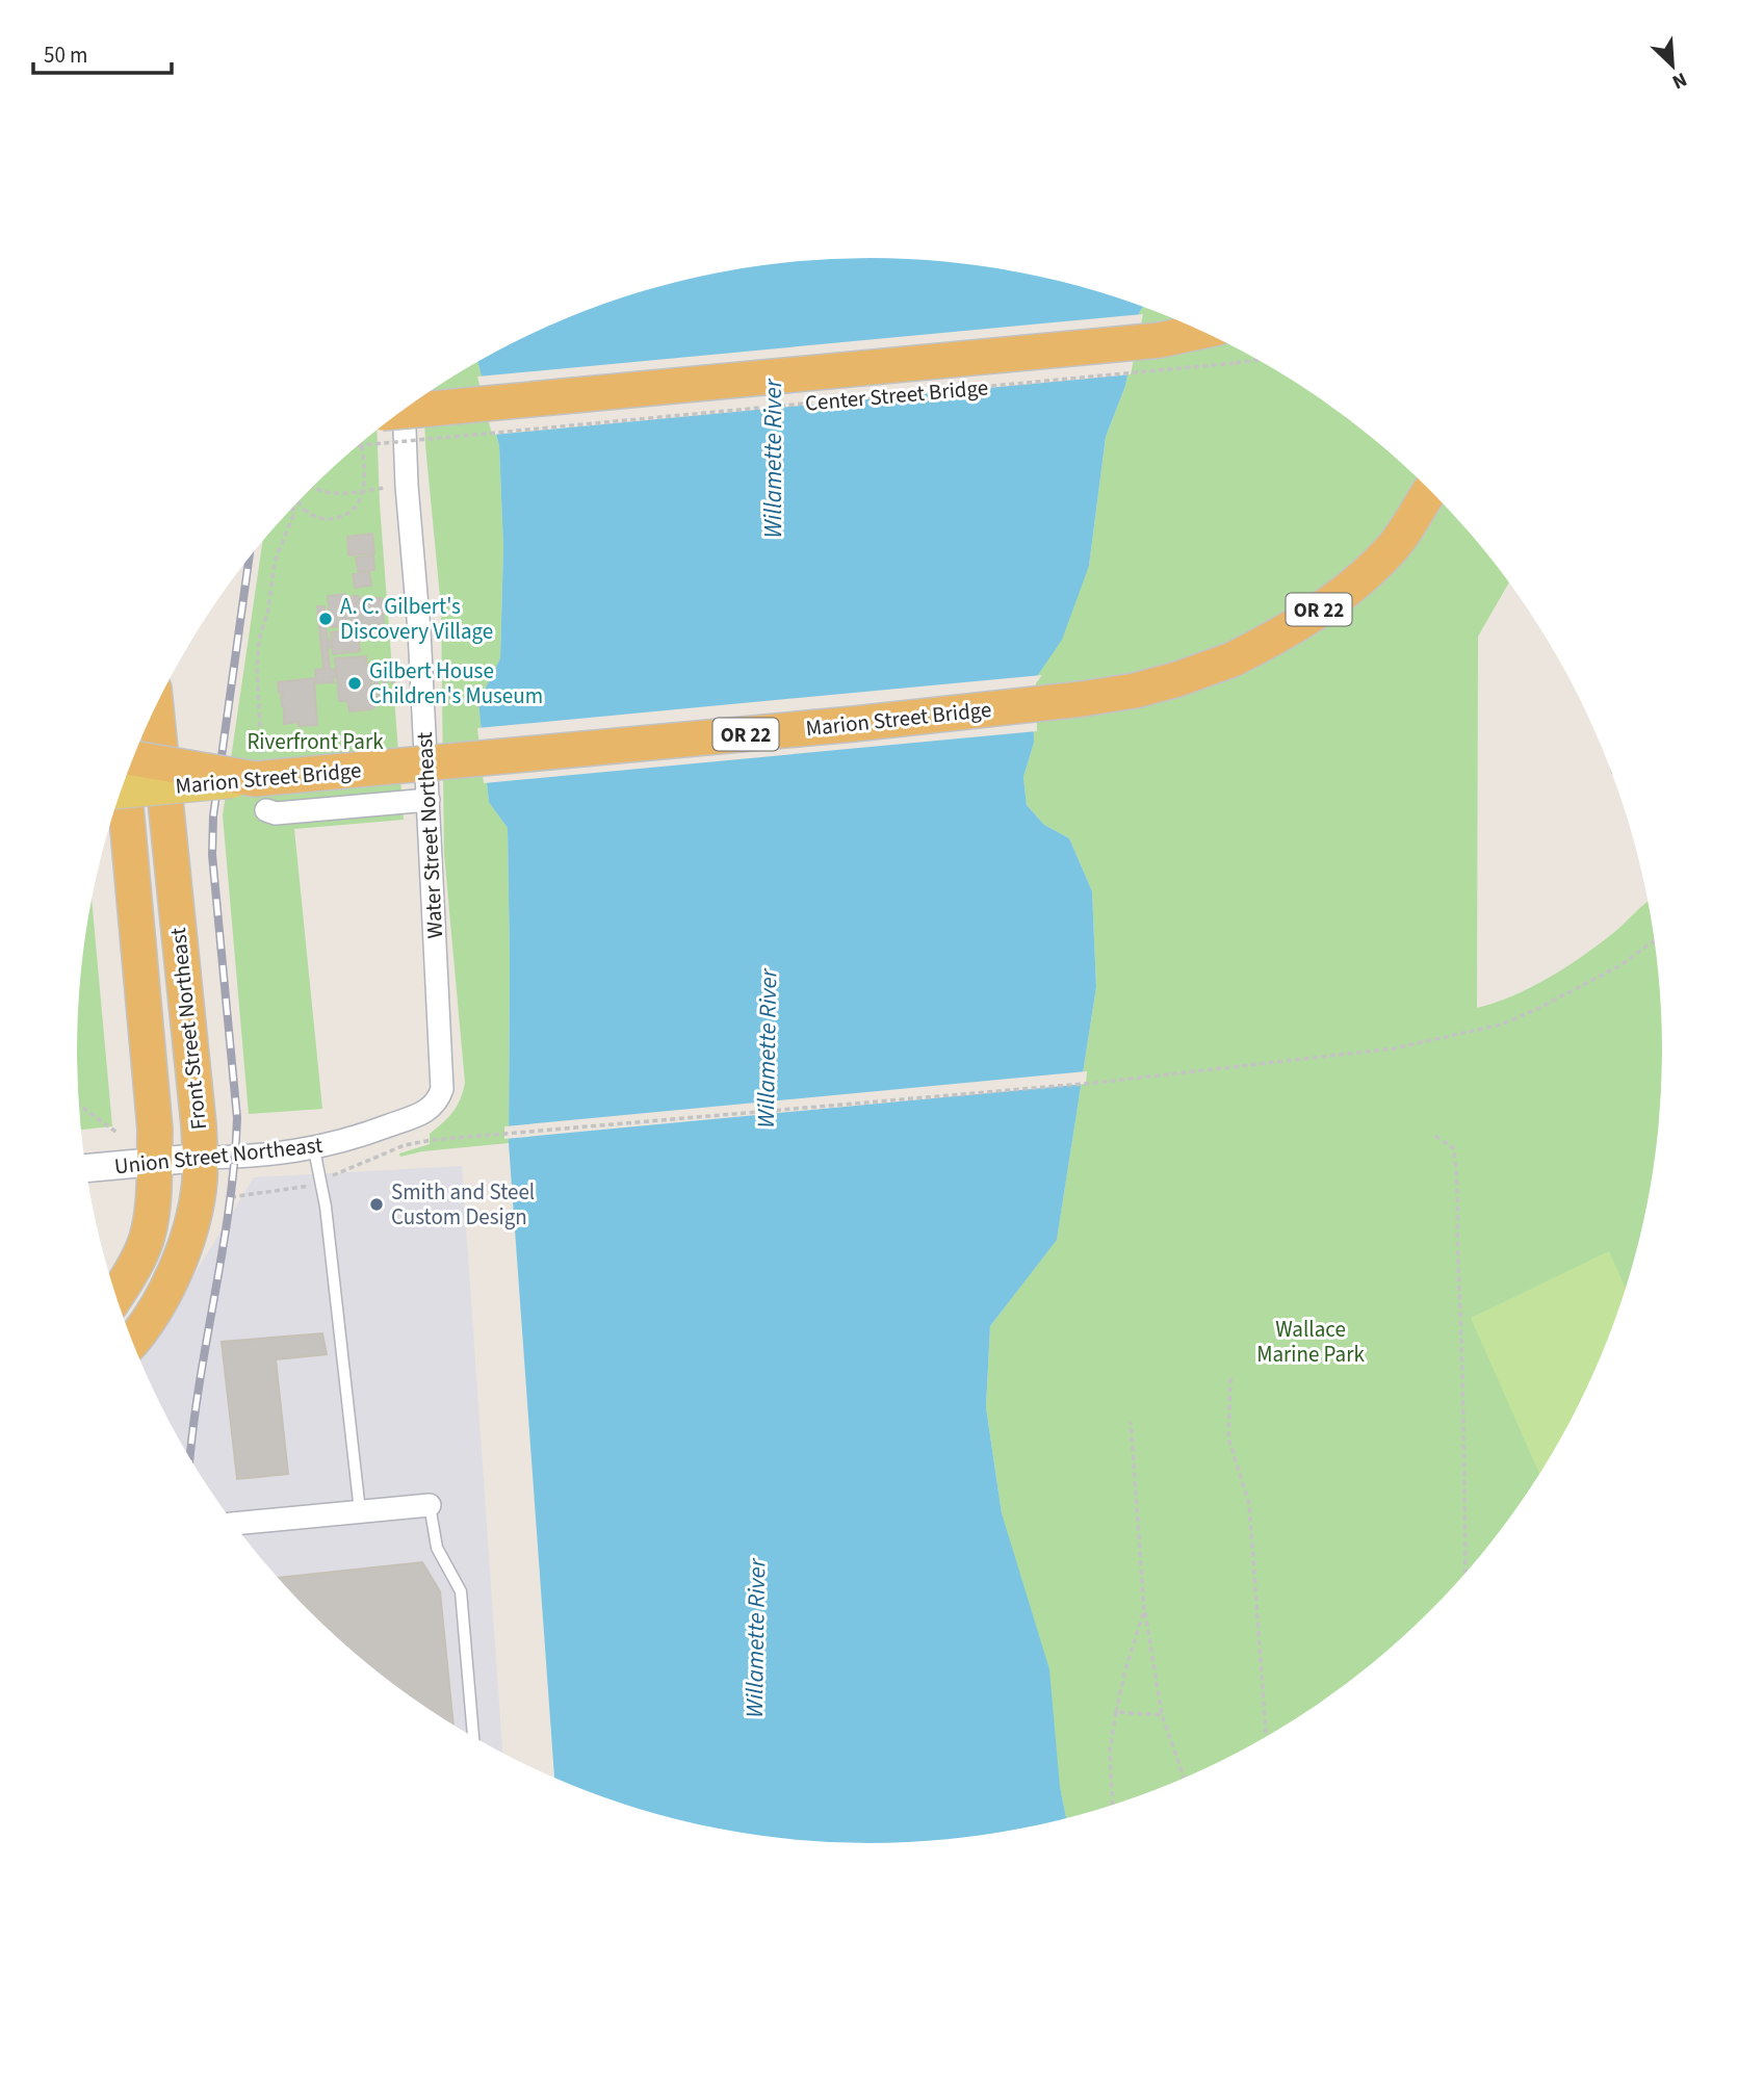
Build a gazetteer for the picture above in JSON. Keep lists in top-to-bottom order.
{
  "streets": {
    "highway": [
      "Center Street Bridge",
      "OR 22",
      "Marion Street Bridge",
      "Front Street Northeast"
    ],
    "street": ["Water Street Northeast", "Union Street Northeast"]
  },
  "crossings": [
    ["Center Street Bridge", "Water Street Northeast"],
    ["OR 22", "Marion Street Bridge"],
    ["Water Street Northeast", "Union Street Northeast"],
    ["Front Street Northeast", "Union Street Northeast"]
  ],
  "water": ["Willamette River"],
  "parks": ["Riverfront Park", "Wallace Marine Park"],
  "places": ["A. C. Gilbert's Discovery Village", "Gilbert House Children's Museum", "Smith and Steel Custom Design"],
  "scale_bar": "50 m",
  "north": "bottom right"
}
